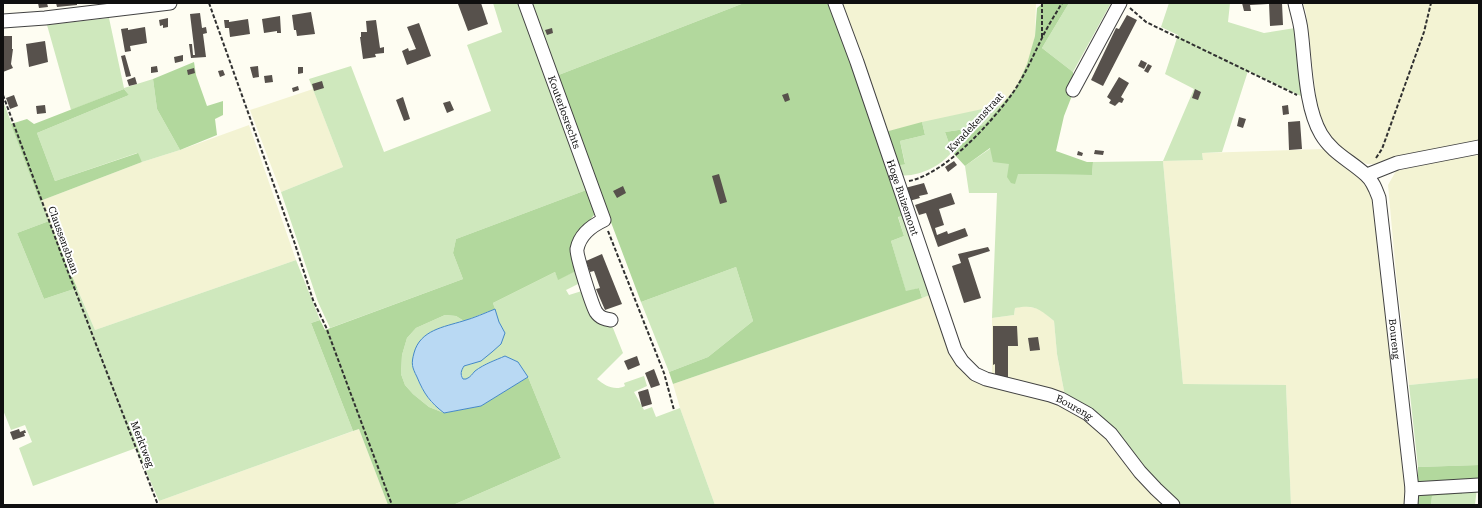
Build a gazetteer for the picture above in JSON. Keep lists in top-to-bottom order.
{
  "streets": {
    "street": ["Kouterlosrechts", "Hoge Buizemont", "Boureng"],
    "path": ["Kwadekenstraat", "Claussensbaan", "Merktweg"]
  },
  "crossings": [
    ["Kwadekenstraat", "Hoge Buizemont"],
    ["Hoge Buizemont", "Boureng"],
    ["Claussensbaan", "Merktweg"]
  ]
}
